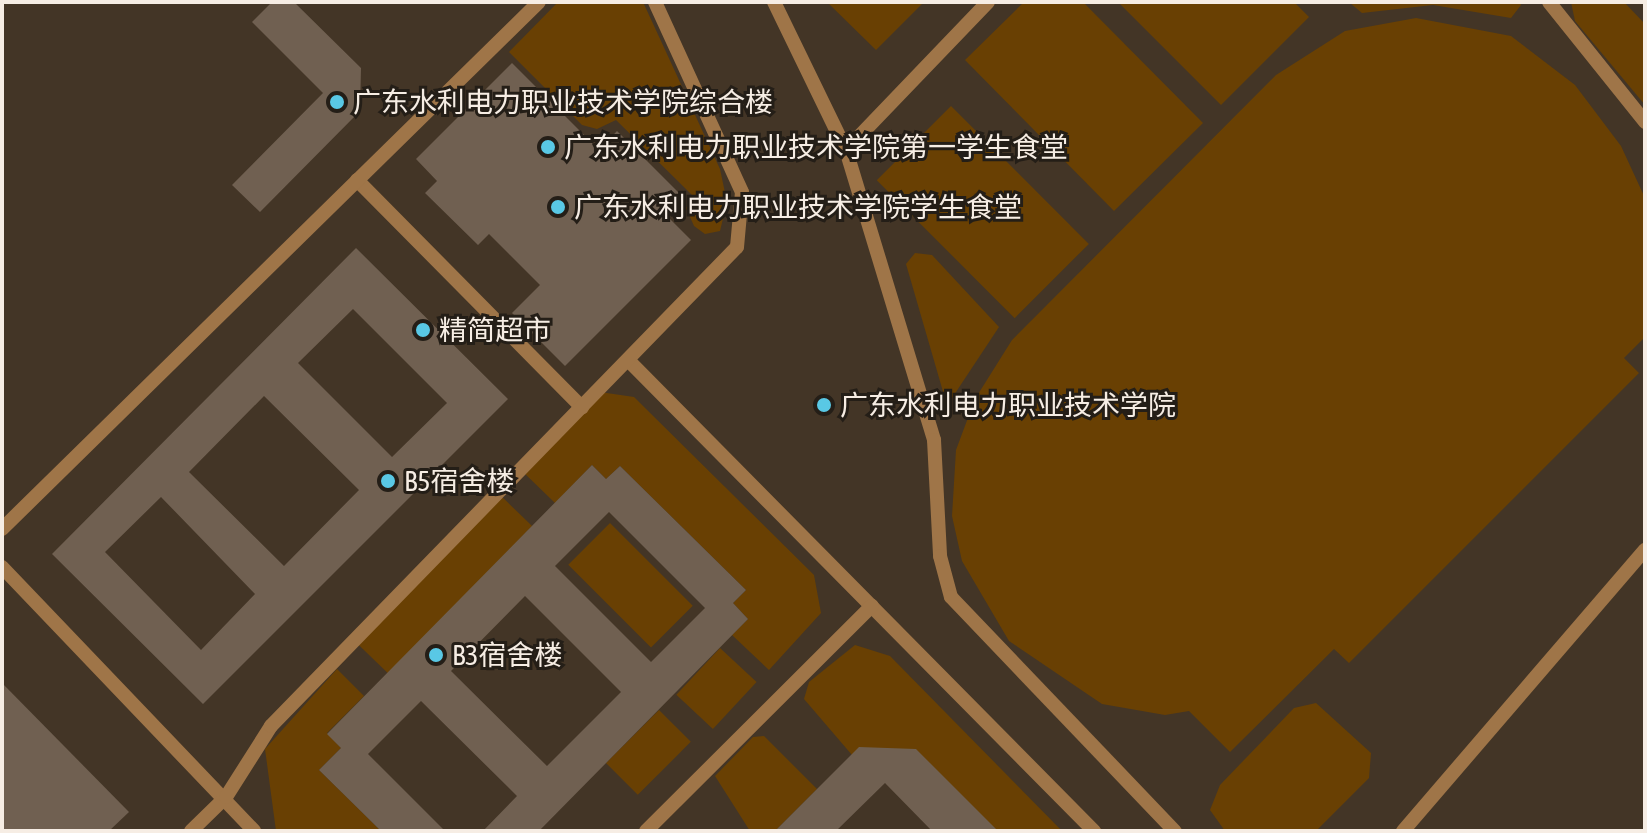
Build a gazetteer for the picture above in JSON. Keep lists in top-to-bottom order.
{
  "places": [
    "广东水利电力职业技术学院综合楼",
    "广东水利电力职业技术学院第一学生食堂",
    "广东水利电力职业技术学院学生食堂",
    "精简超市",
    "广东水利电力职业技术学院",
    "B5宿舍楼",
    "B3宿舍楼"
  ]
}
